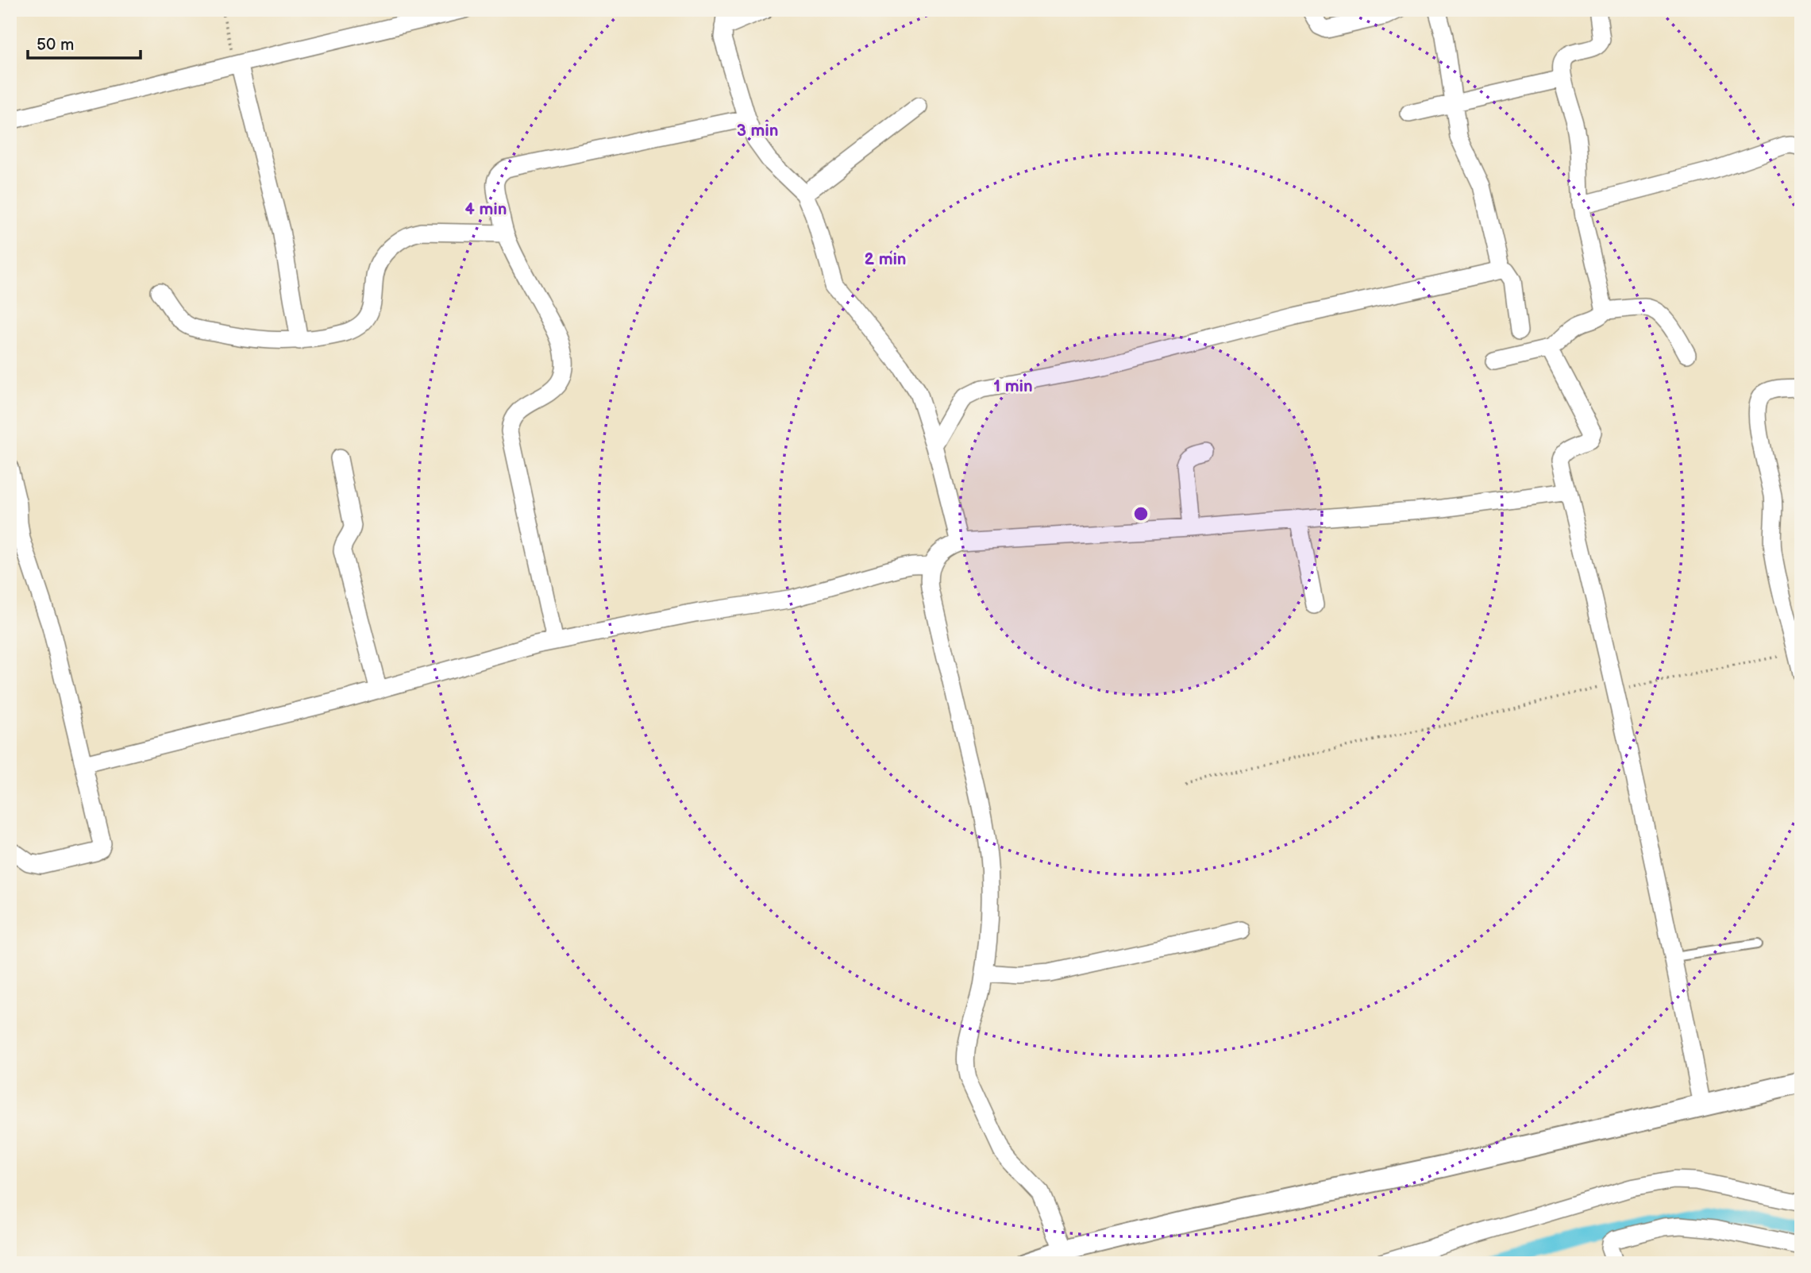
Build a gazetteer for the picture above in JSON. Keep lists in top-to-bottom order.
{
  "scale_bar": "50 m",
  "rings": [
    "3 min",
    "4 min",
    "2 min",
    "1 min"
  ]
}
